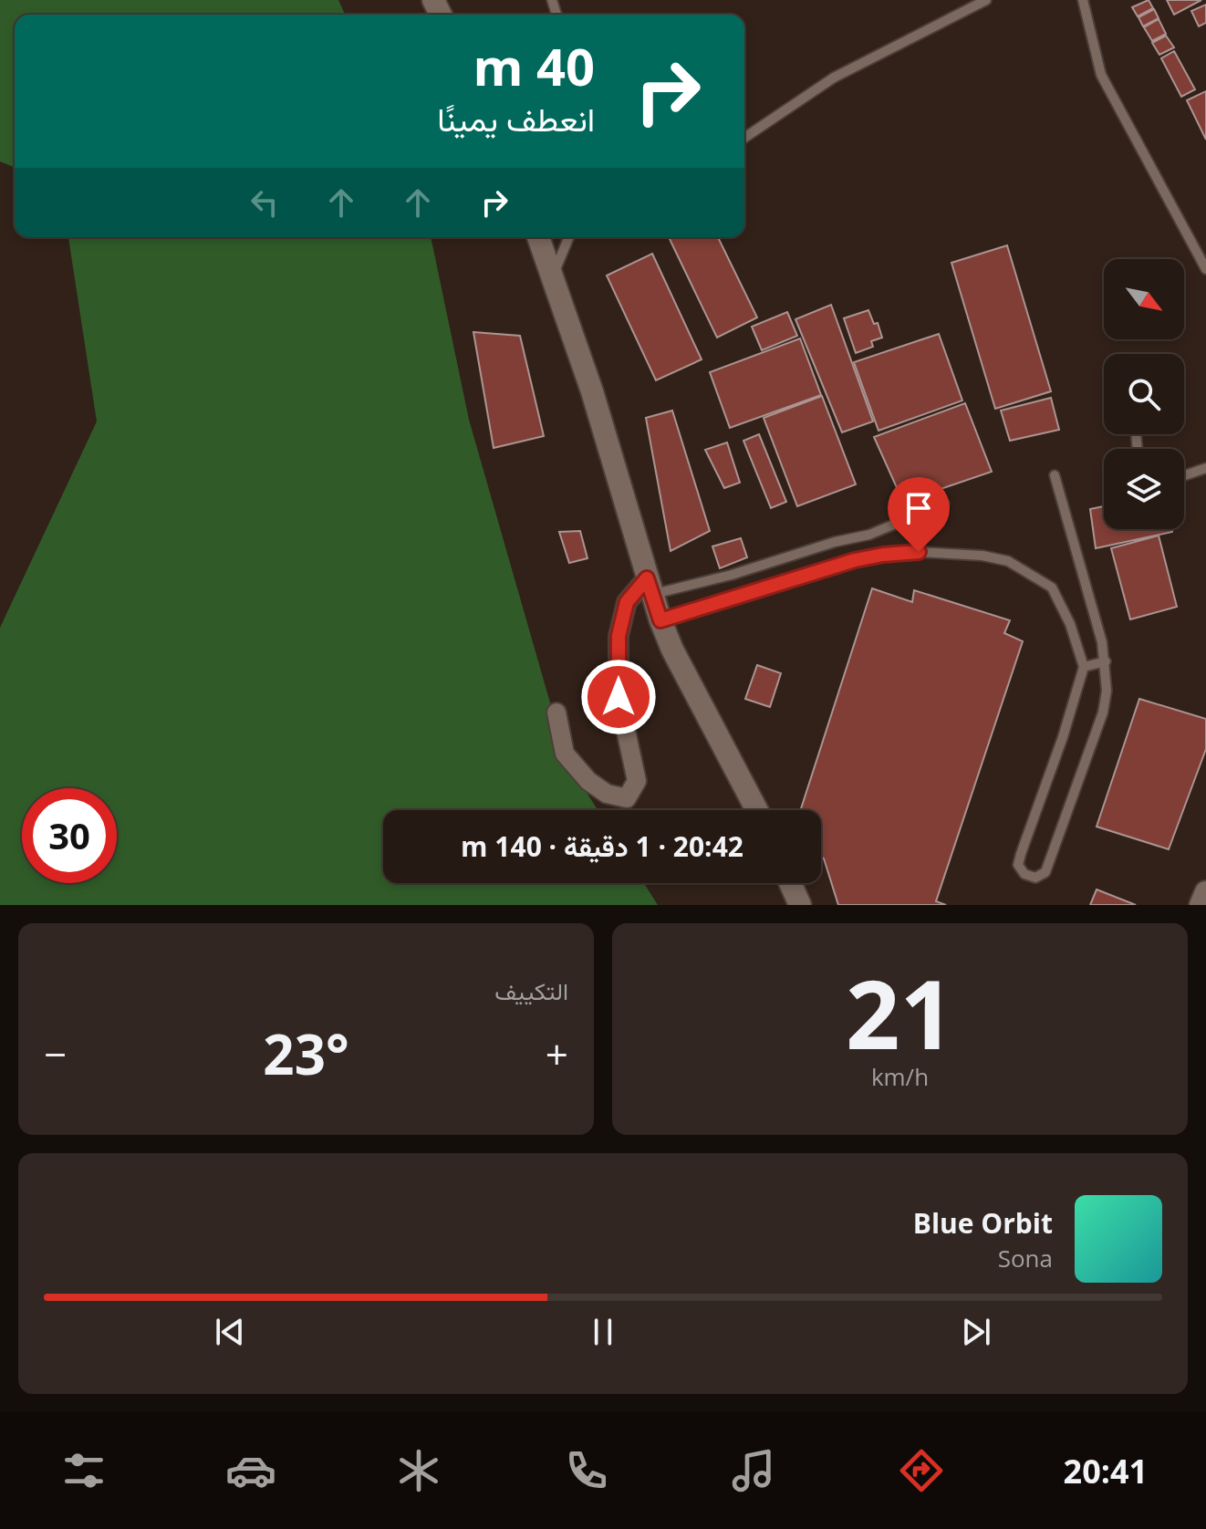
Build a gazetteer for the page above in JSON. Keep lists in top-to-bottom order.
{
  "north": "bottom right",
  "page": {
    "turn": ["40 m", "انعطف يمينًا"],
    "limit": "30",
    "trip": "20:42 · 1 دقيقة · 140 m",
    "tile": [
      ["21", "km/h"],
      "التكييف"
    ],
    "heat": ["−", "23°", "+"],
    "song": ["Blue Orbit", "Sona"],
    "tabs": "20:41"
  }
}
